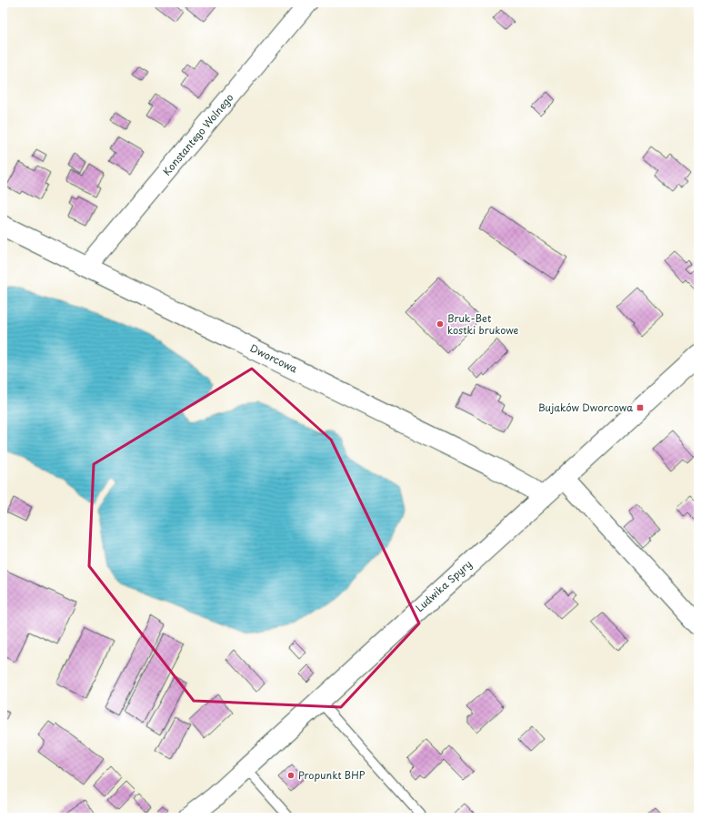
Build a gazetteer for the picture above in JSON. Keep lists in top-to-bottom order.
{
  "streets": {
    "main road": ["Dworcowa", "Ludwika Spyry"],
    "street": ["Konstantego Wolnego"]
  },
  "crossings": [
    ["Konstantego Wolnego", "Dworcowa"],
    ["Dworcowa", "Ludwika Spyry"]
  ],
  "places": {
    "other": ["Bruk-Bet kostki brukowe", "Propunkt BHP"],
    "transit": ["Bujaków Dworcowa"]
  }
}
